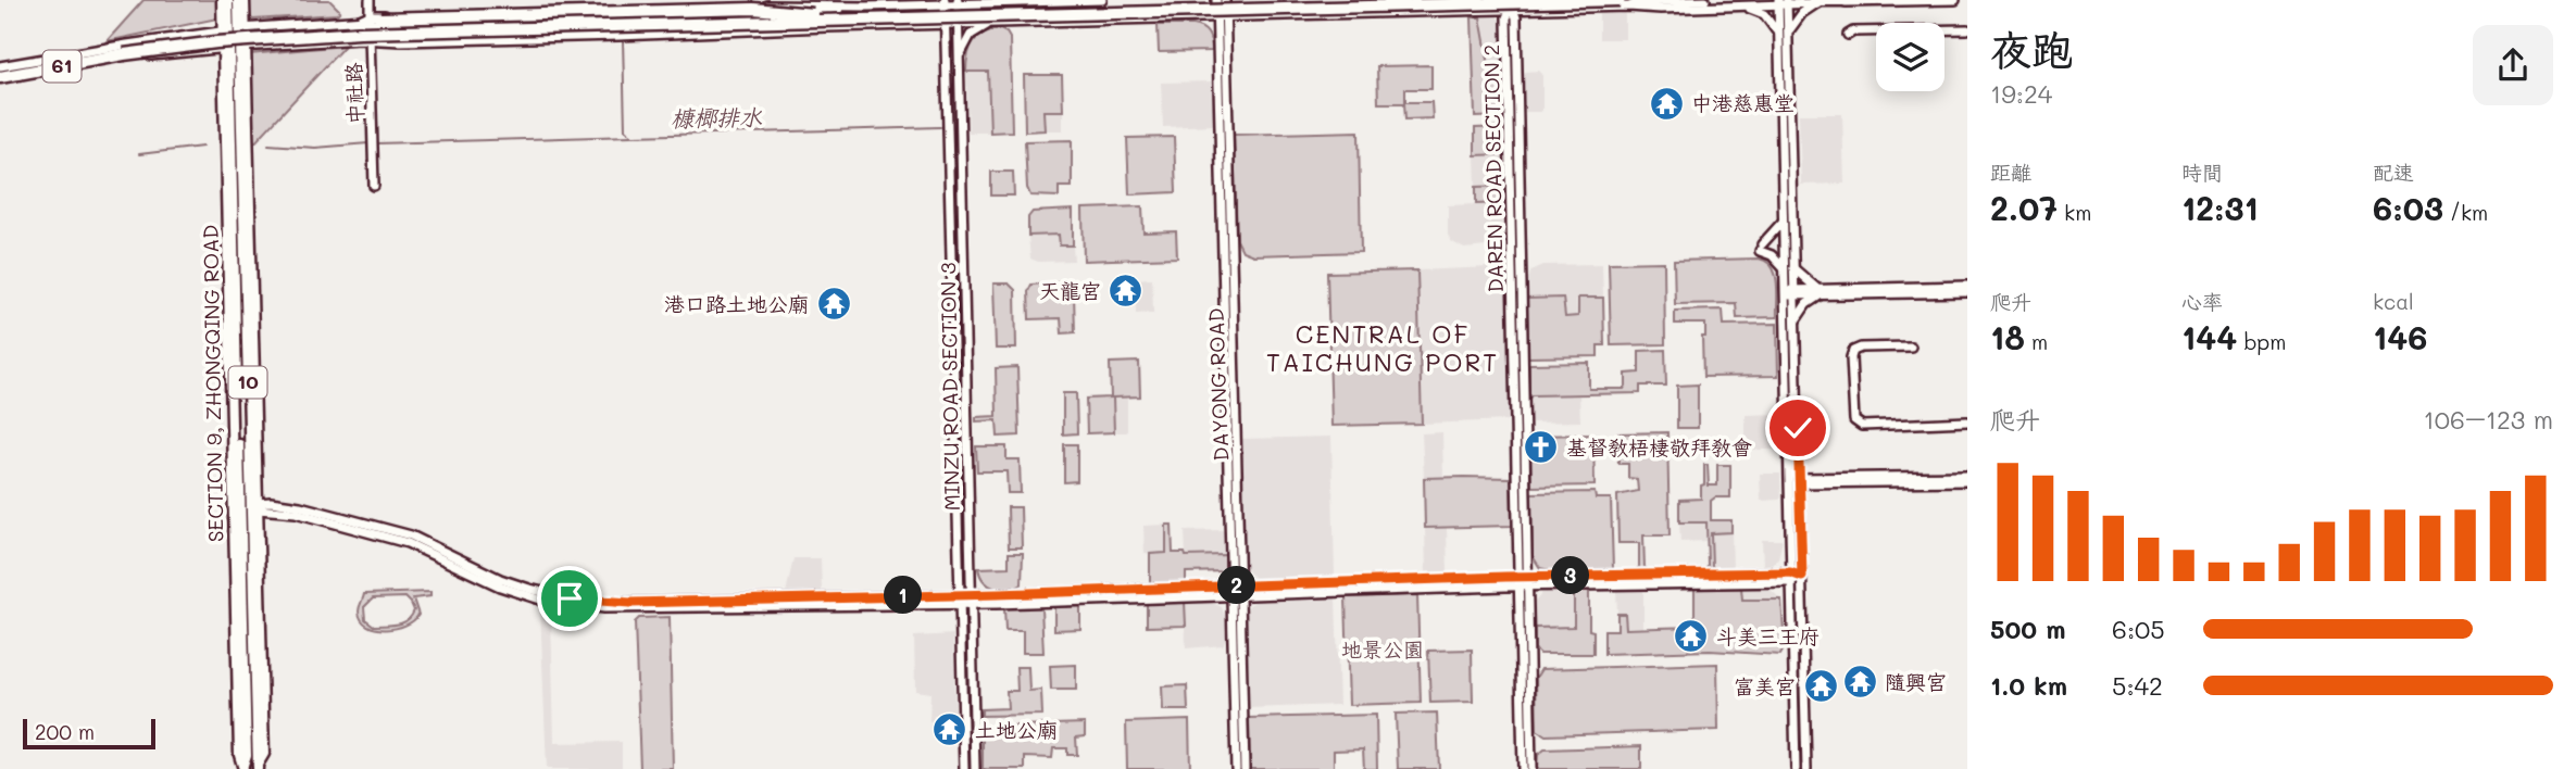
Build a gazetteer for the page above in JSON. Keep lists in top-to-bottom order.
{
  "streets": {
    "highway": ["61"],
    "main road": ["10", "SECTION 9, ZHONGQING ROAD"],
    "street": [
      "中社路",
      "DAREN ROAD SECTION 2",
      "DAYONG ROAD",
      "MINZU ROAD SECTION 3"
    ]
  },
  "districts": ["CENTRAL OF TAICHUNG PORT"],
  "water": ["槺榔排水"],
  "parks": ["地景公園"],
  "places": {
    "temple": [
      "中港慈惠堂",
      "天龍宮",
      "港口路土地公廟",
      "斗美三王府",
      "隨興宮",
      "富美宮",
      "土地公廟"
    ],
    "church": ["基督教梧棲敬拜教會"]
  },
  "scale_bar": "200 m",
  "page": {
    "heading": ["夜跑", "19:24"],
    "stats": [
      ["距離", "2.07 km"],
      ["時間", "12:31"],
      ["配速", "6:03 /km"],
      ["爬升", "18 m"],
      ["心率", "144 bpm"],
      ["kcal", "146"]
    ],
    "chart": ["爬升", "106–123 m"],
    "pins": ["3", "2", "1"],
    "list": [
      {
        "name": "500 m",
        "note": "6:05"
      },
      {
        "name": "1.0 km",
        "note": "5:42"
      }
    ],
    "scale": "200 m"
  }
}
